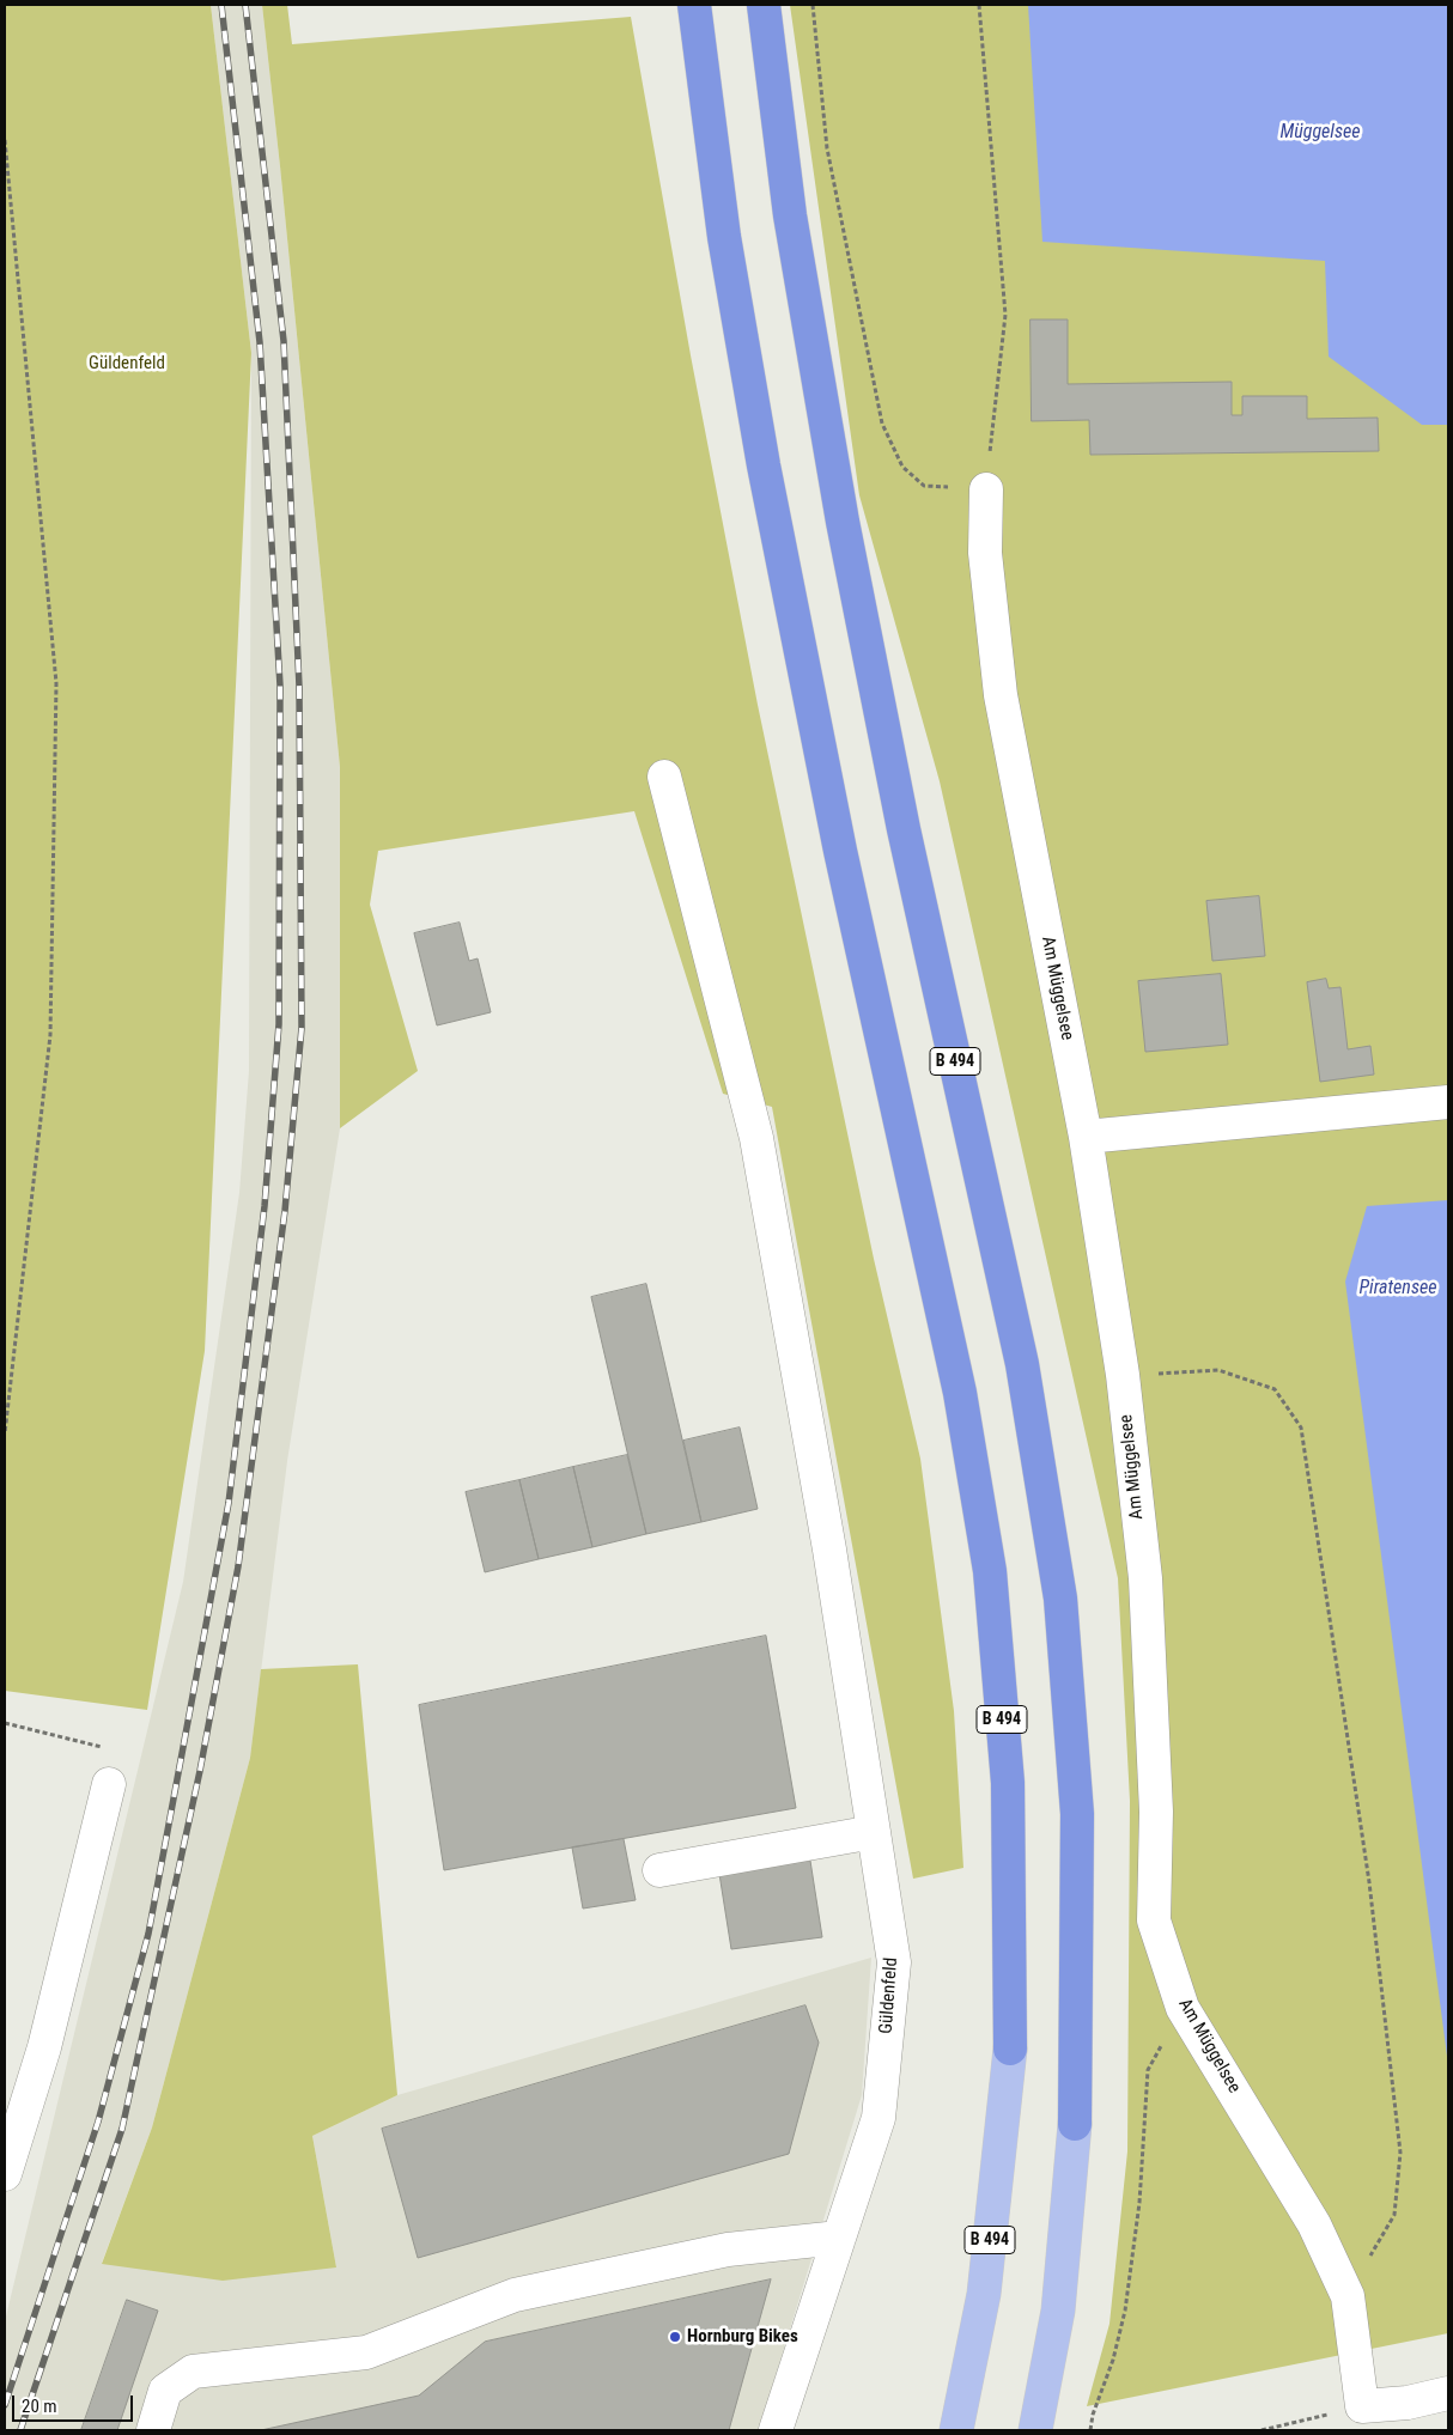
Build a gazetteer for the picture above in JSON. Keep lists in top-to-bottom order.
{
  "streets": {
    "highway": ["B 494"],
    "street": ["Am Müggelsee", "Güldenfeld"]
  },
  "water": ["Müggelsee", "Piratensee"],
  "parks": ["Güldenfeld"],
  "places": ["Hornburg Bikes"],
  "scale_bar": "20 m"
}
